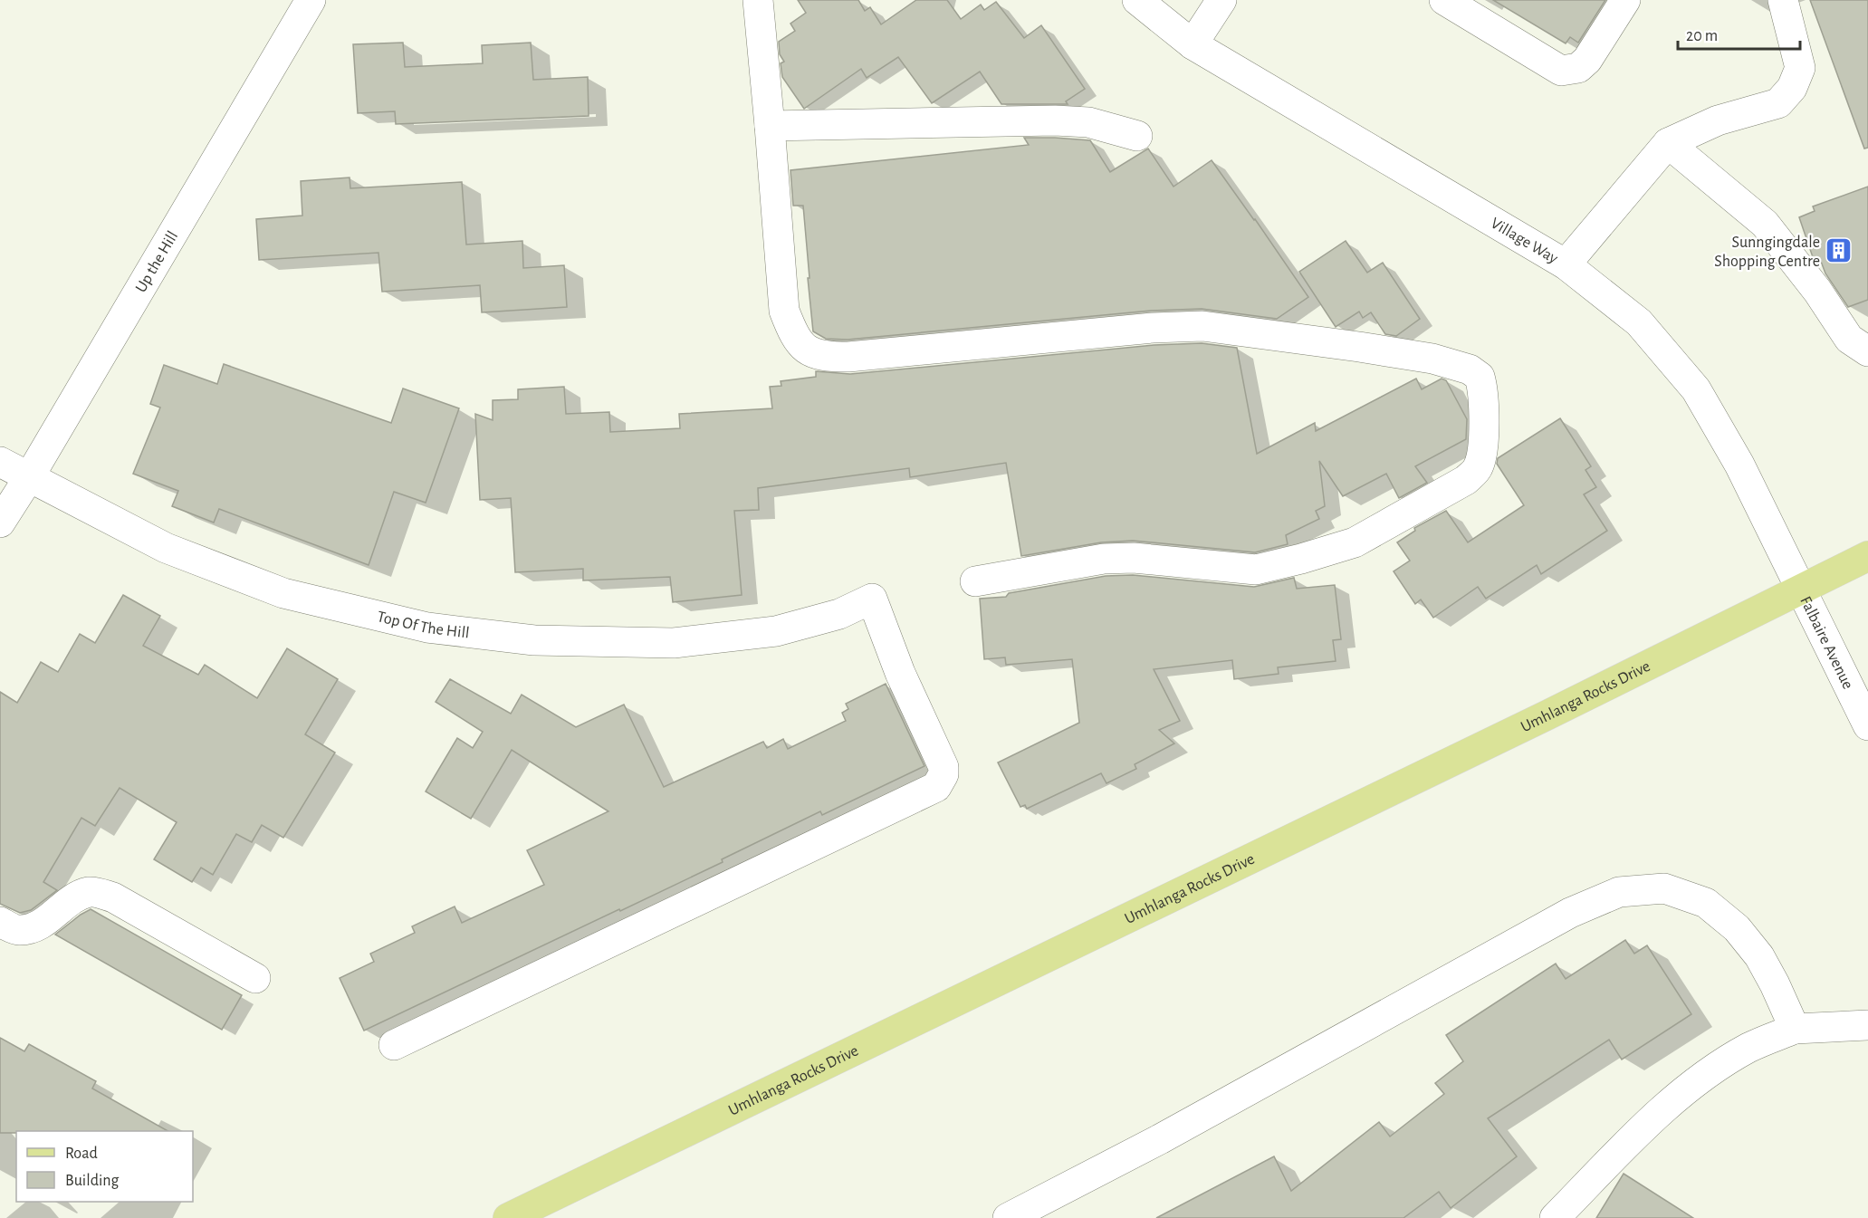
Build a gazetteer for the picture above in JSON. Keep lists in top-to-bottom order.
{
  "streets": {
    "main road": ["Umhlanga Rocks Drive"],
    "street": [
      "Village Way",
      "Up the Hill",
      "Top Of The Hill",
      "Falbaire Avenue"
    ]
  },
  "crossings": [
    ["Village Way", "Falbaire Avenue"],
    ["Village Way", "Umhlanga Rocks Drive"],
    ["Up the Hill", "Top Of The Hill"],
    ["Falbaire Avenue", "Umhlanga Rocks Drive"]
  ],
  "places": {
    "building": ["Sunngingdale Shopping Centre"]
  },
  "legend": ["Road", "Building"],
  "scale_bar": "20 m"
}
